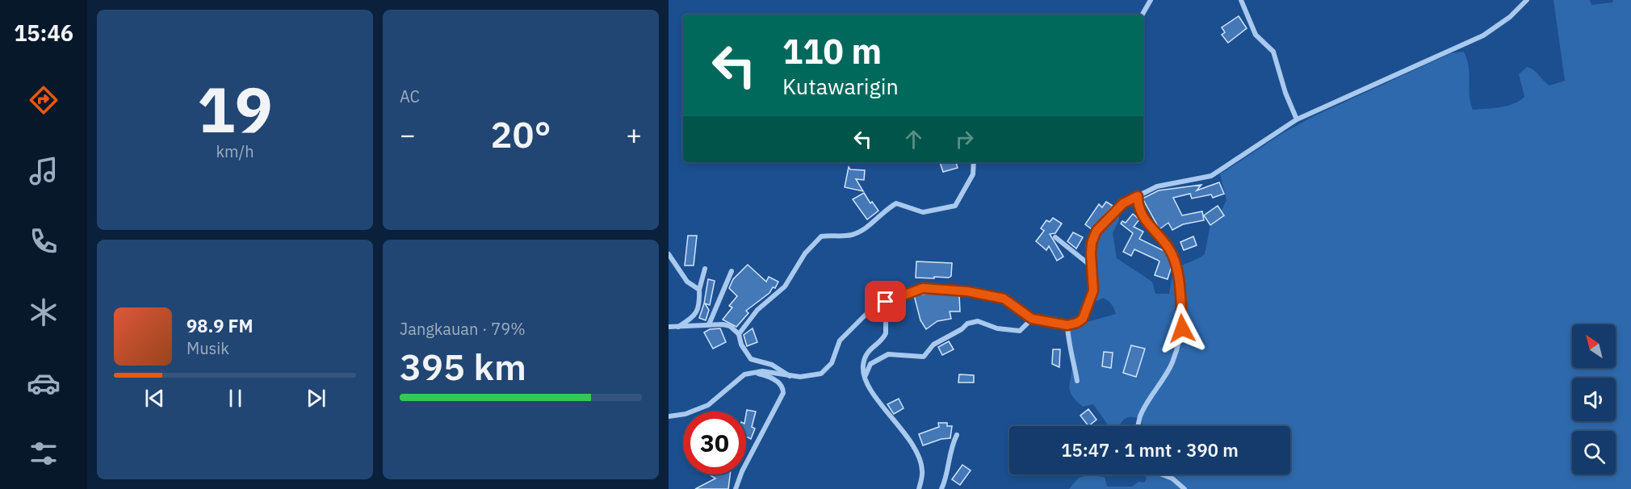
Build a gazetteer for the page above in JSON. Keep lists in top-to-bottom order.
{
  "north": "top left",
  "page": {
    "tabs": "15:46",
    "tile": [
      ["19", "km/h"],
      "AC",
      ["Jangkauan · 79%", "395 km"]
    ],
    "turn": ["110 m", "Kutawarigin"],
    "heat": ["−", "20°", "+"],
    "song": ["98.9 FM", "Musik"],
    "limit": "30",
    "trip": "15:47 · 1 mnt · 390 m"
  }
}
